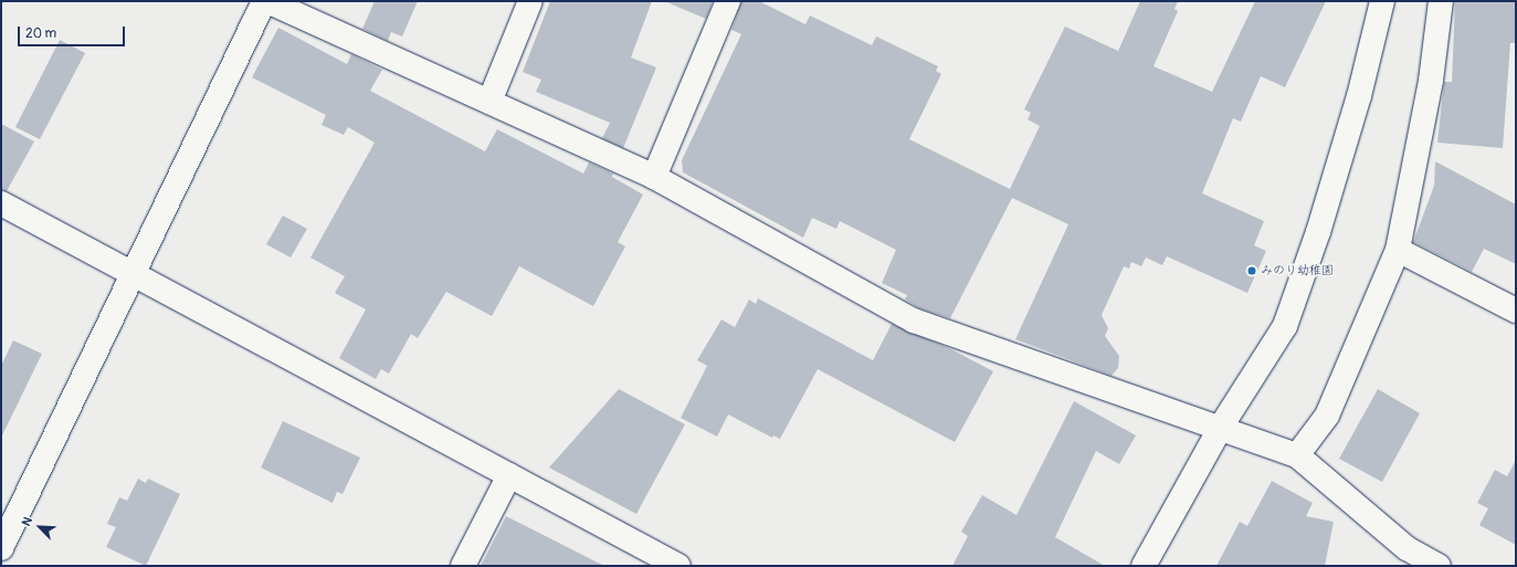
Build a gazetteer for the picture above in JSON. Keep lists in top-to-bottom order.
{
  "places": ["みのり幼稚園"],
  "scale_bar": "20 m",
  "north": "top left"
}
